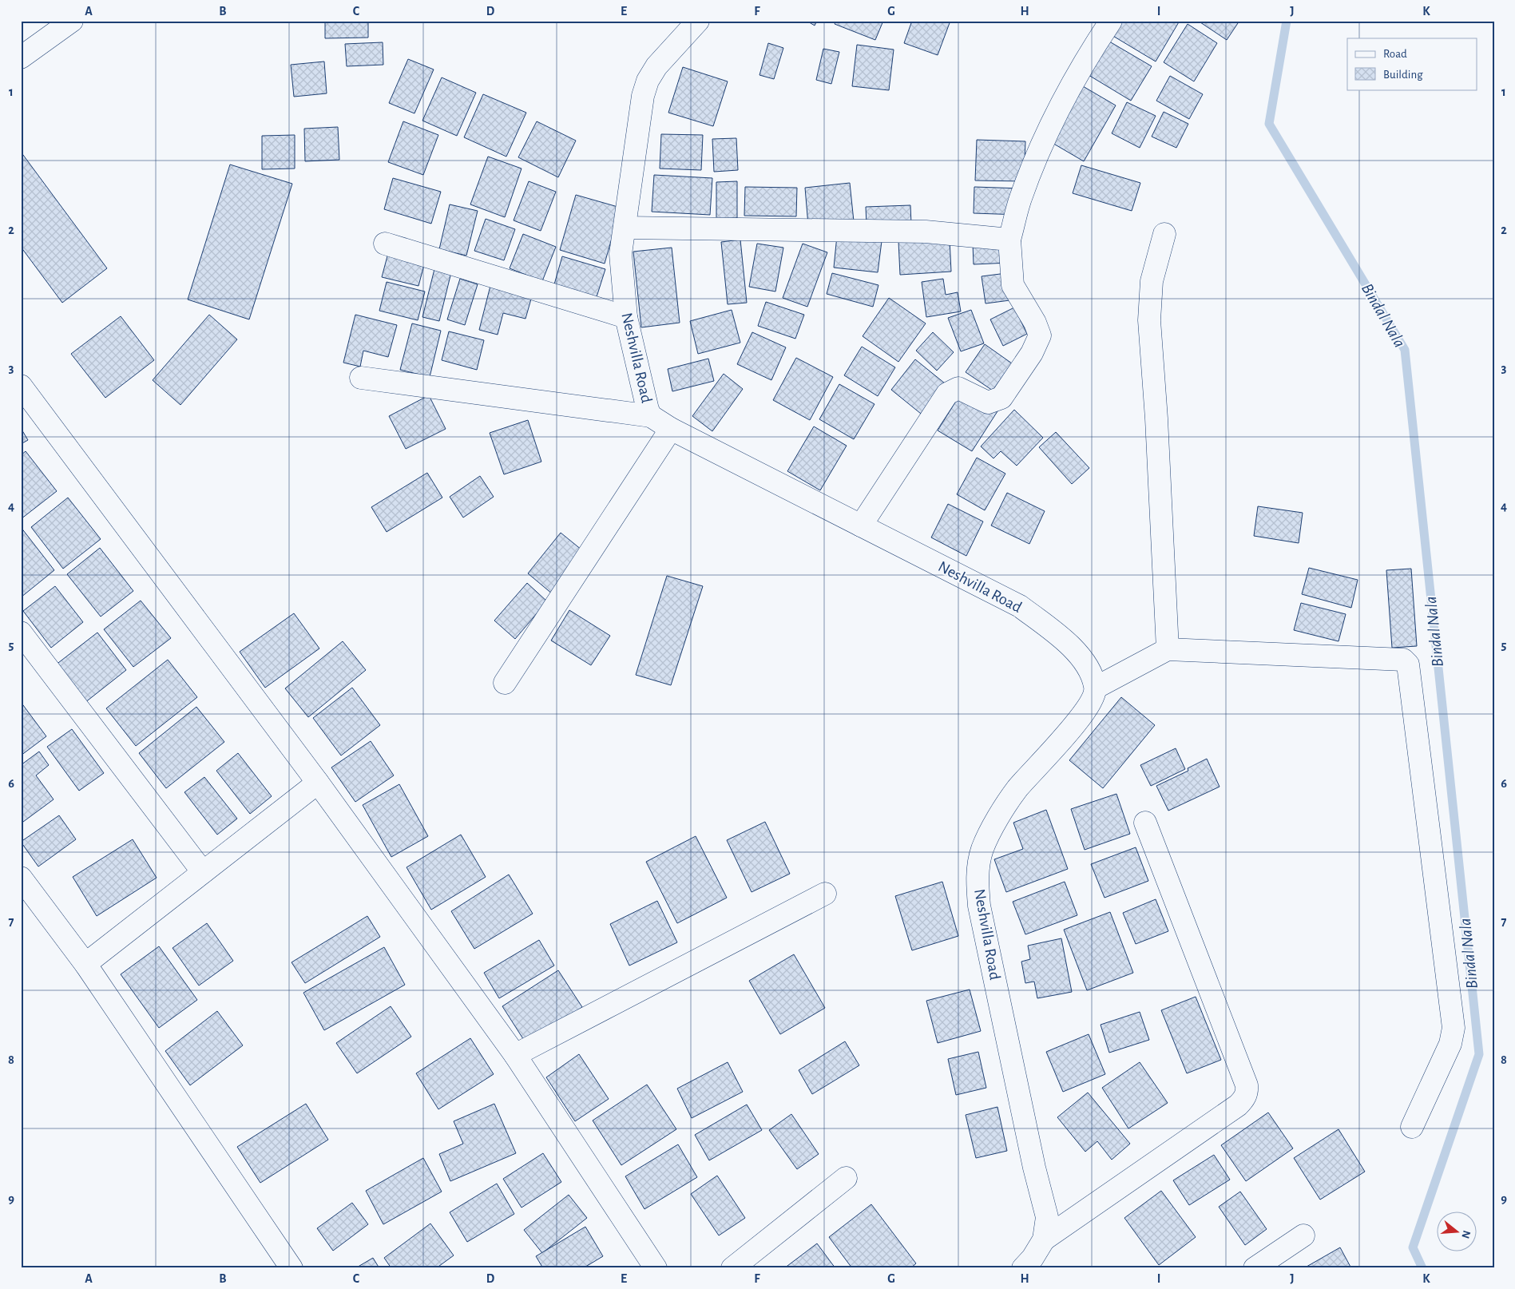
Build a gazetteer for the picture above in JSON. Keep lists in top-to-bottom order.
{
  "streets": {
    "street": ["Neshvilla Road"]
  },
  "water": ["Bindal Nala"],
  "legend": ["Road", "Building"],
  "north": "right",
  "grid": {
    "columns": [
      "A",
      "B",
      "C",
      "D",
      "E",
      "F",
      "G",
      "H",
      "I",
      "J",
      "K"
    ],
    "rows": [
      "1",
      "2",
      "3",
      "4",
      "5",
      "6",
      "7",
      "8",
      "9"
    ]
  }
}
